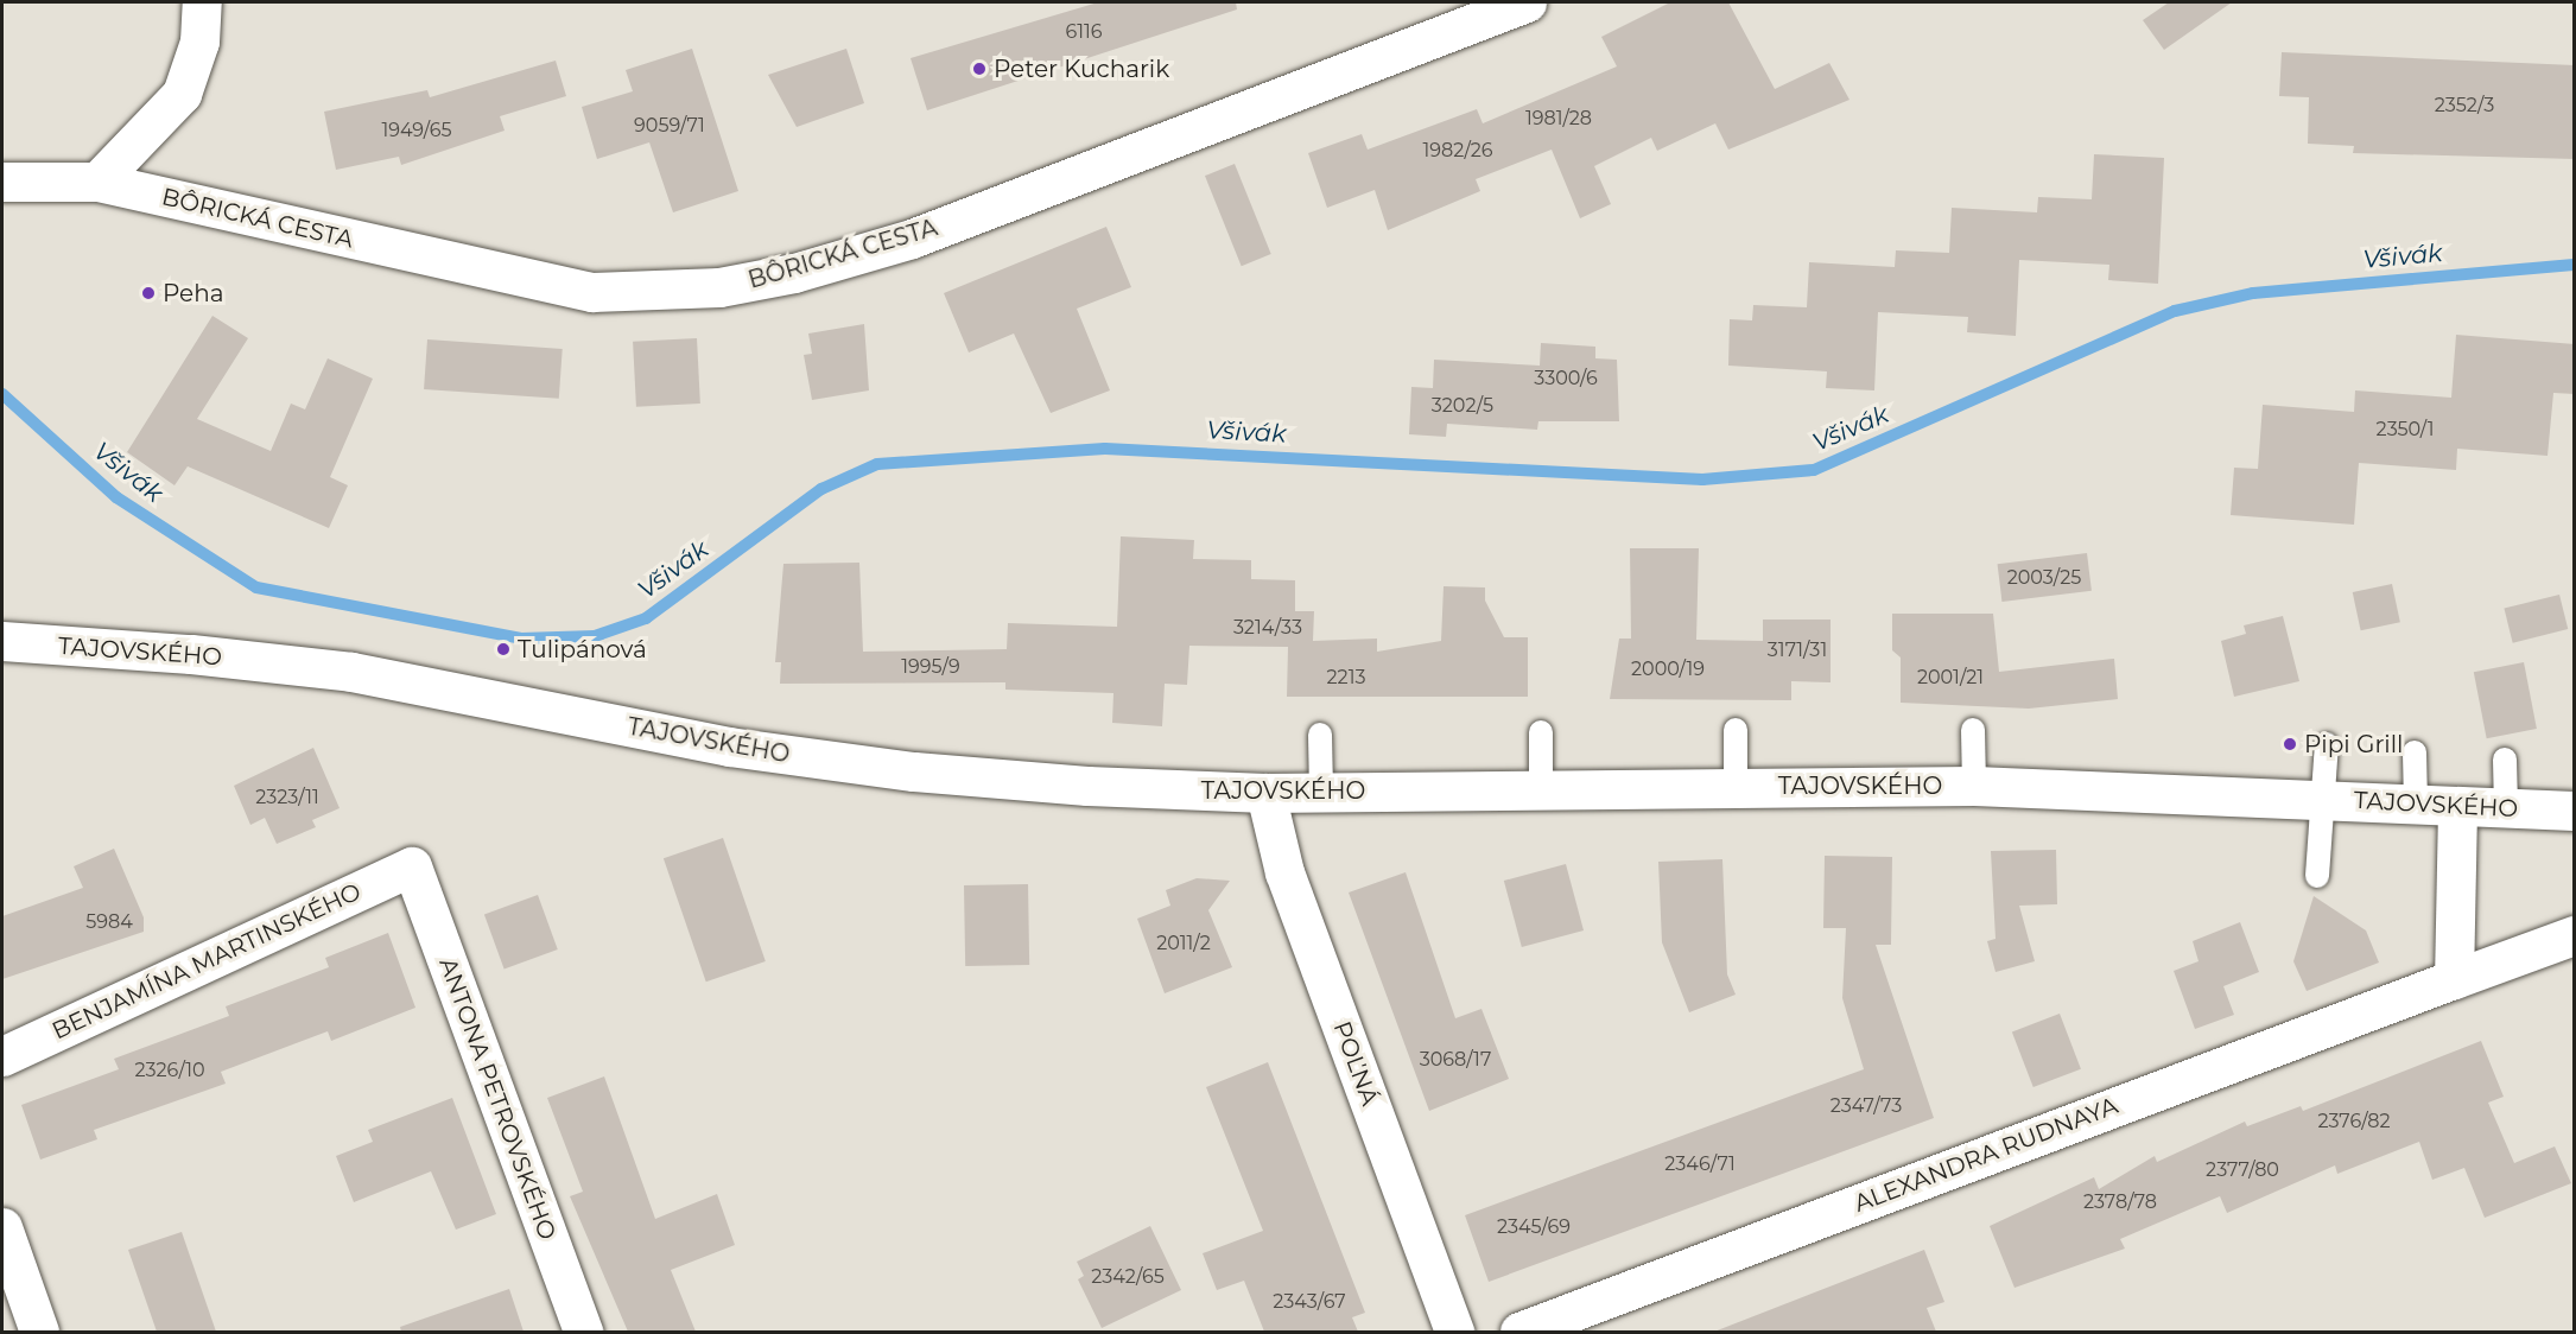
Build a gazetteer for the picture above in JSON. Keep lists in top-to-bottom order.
{
  "streets": {
    "street": [
      "BÔRICKÁ CESTA",
      "TAJOVSKÉHO",
      "BENJAMÍNA MARTINSKÉHO",
      "POĽNÁ",
      "ANTONA PETROVSKÉHO",
      "ALEXANDRA RUDNAYA"
    ]
  },
  "crossings": [
    ["TAJOVSKÉHO", "POĽNÁ"],
    ["BENJAMÍNA MARTINSKÉHO", "ANTONA PETROVSKÉHO"]
  ],
  "water": ["Všivák"],
  "places": [
    "Peter Kucharik",
    "Peha",
    "Tulipánová",
    "Pipi Grill"
  ],
  "house_numbers": [
    "6116",
    "2352/3",
    "1981/28",
    "9059/71",
    "1949/65",
    "1982/26",
    "3300/6",
    "3202/5",
    "2350/1",
    "2003/25",
    "3214/33",
    "3171/31",
    "1995/9",
    "2000/19",
    "2213",
    "2001/21",
    "2323/11",
    "5984",
    "2011/2",
    "3068/17",
    "2326/10",
    "2347/73",
    "2376/82",
    "2346/71",
    "2377/80",
    "2378/78",
    "2345/69",
    "2342/65",
    "2343/67"
  ]
}
